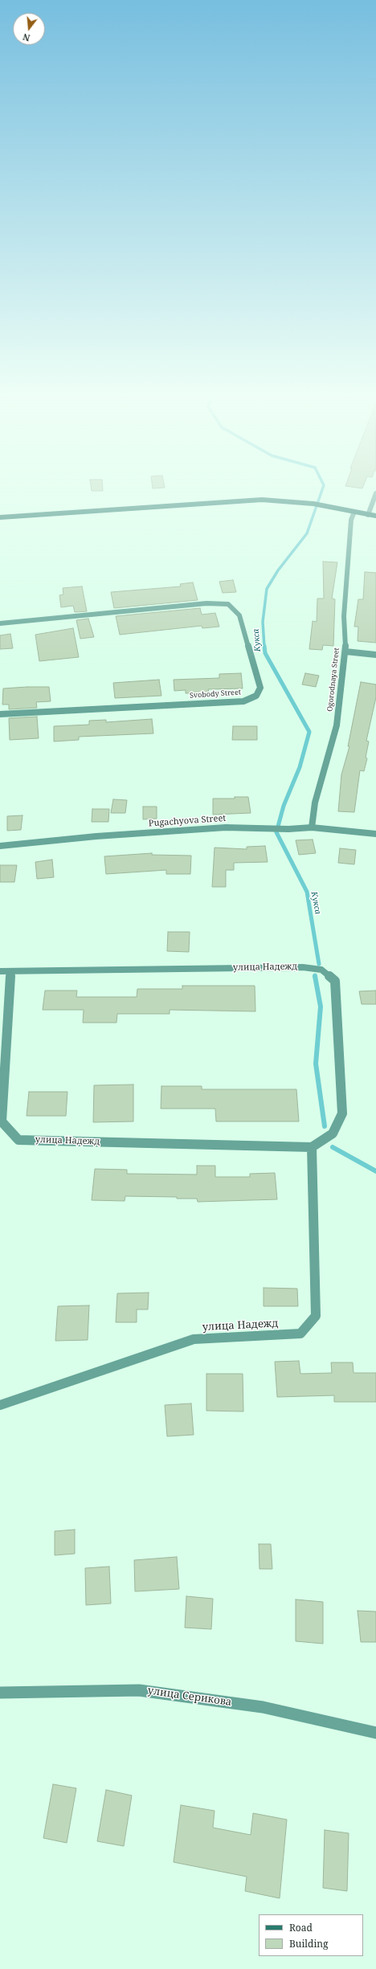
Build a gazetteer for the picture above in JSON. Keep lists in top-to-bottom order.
{
  "streets": {
    "street": [
      "Ogorodnaya Street",
      "Svobody Street",
      "Pugachyova Street",
      "улица Надежд",
      "улица Серикова"
    ]
  },
  "crossings": [
    ["Ogorodnaya Street", "Pugachyova Street"]
  ],
  "water": ["Кукса"],
  "legend": ["Road", "Building"],
  "north": "bottom"
}
